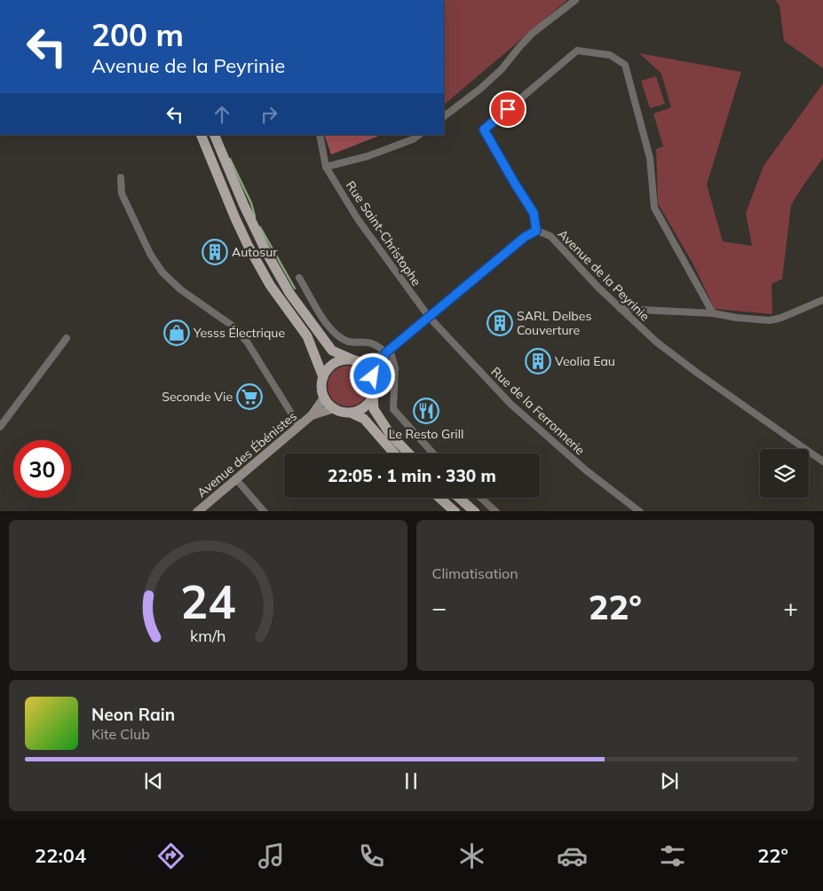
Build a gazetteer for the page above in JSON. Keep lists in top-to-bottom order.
{
  "streets": {
    "street": [
      "Rue Saint-Christophe",
      "Avenue de la Peyrinie",
      "Rue de la Ferronnerie",
      "Avenue des Ébénistes"
    ]
  },
  "crossings": [
    ["Rue Saint-Christophe", "Rue de la Ferronnerie"]
  ],
  "places": {
    "building": ["Autosur", "SARL Delbes Couverture", "Veolia Eau"],
    "shop": ["Yesss Électrique"],
    "supermarket": ["Seconde Vie"],
    "restaurant": ["Le Resto Grill"]
  },
  "page": {
    "turn": ["200 m", "Avenue de la Peyrinie"],
    "limit": "30",
    "trip": "22:05 · 1 min · 330 m",
    "tile": "Climatisation",
    "heat": ["−", "22°", "+"],
    "song": ["Neon Rain", "Kite Club"],
    "tabs": ["22:04", "22°"],
    "gauge": ["24", "km/h"]
  }
}
